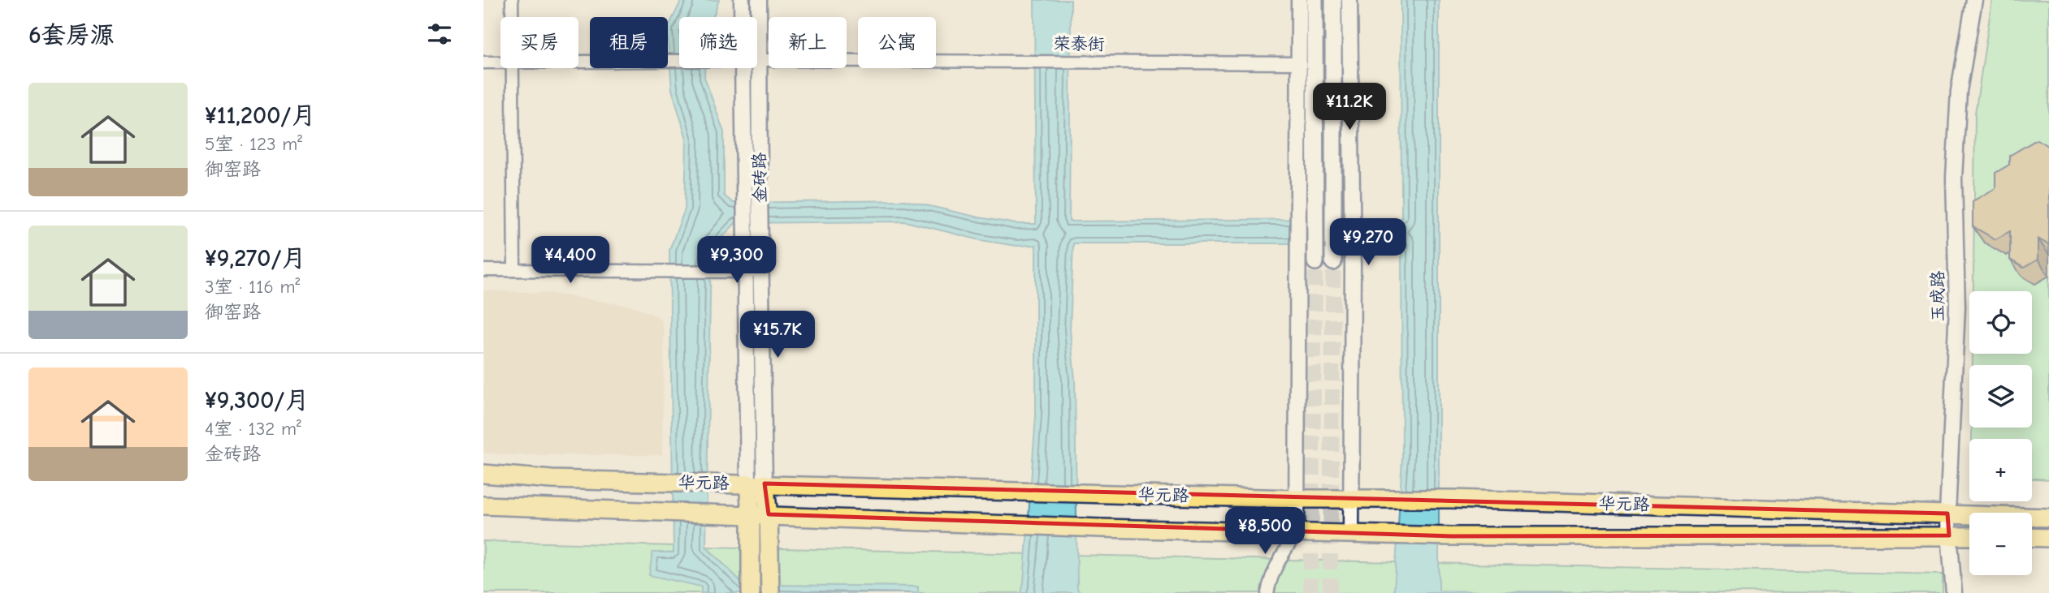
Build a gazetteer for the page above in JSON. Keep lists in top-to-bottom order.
{
  "streets": {
    "main road": ["金砖路", "华元路"],
    "street": ["荣泰街", "玉成路"]
  },
  "crossings": [
    ["荣泰街", "金砖路"],
    ["金砖路", "华元路"],
    ["玉成路", "华元路"]
  ],
  "page": {
    "heading": "6套房源",
    "chip": [
      "买房",
      "租房",
      "筛选",
      "新上",
      "公寓"
    ],
    "list": [
      {
        "name": "¥11,200/月",
        "note": "5室 · 123 m² · 御窑路"
      },
      {
        "name": "¥9,270/月",
        "note": "3室 · 116 m² · 御窑路"
      },
      {
        "name": "¥9,300/月",
        "note": "4室 · 132 m² · 金砖路"
      }
    ],
    "price": [
      "¥11.2K",
      "¥9,270",
      "¥4,400",
      "¥9,300",
      "¥15.7K",
      "¥8,500"
    ],
    "map_buttons": ["+", "−"]
  }
}
